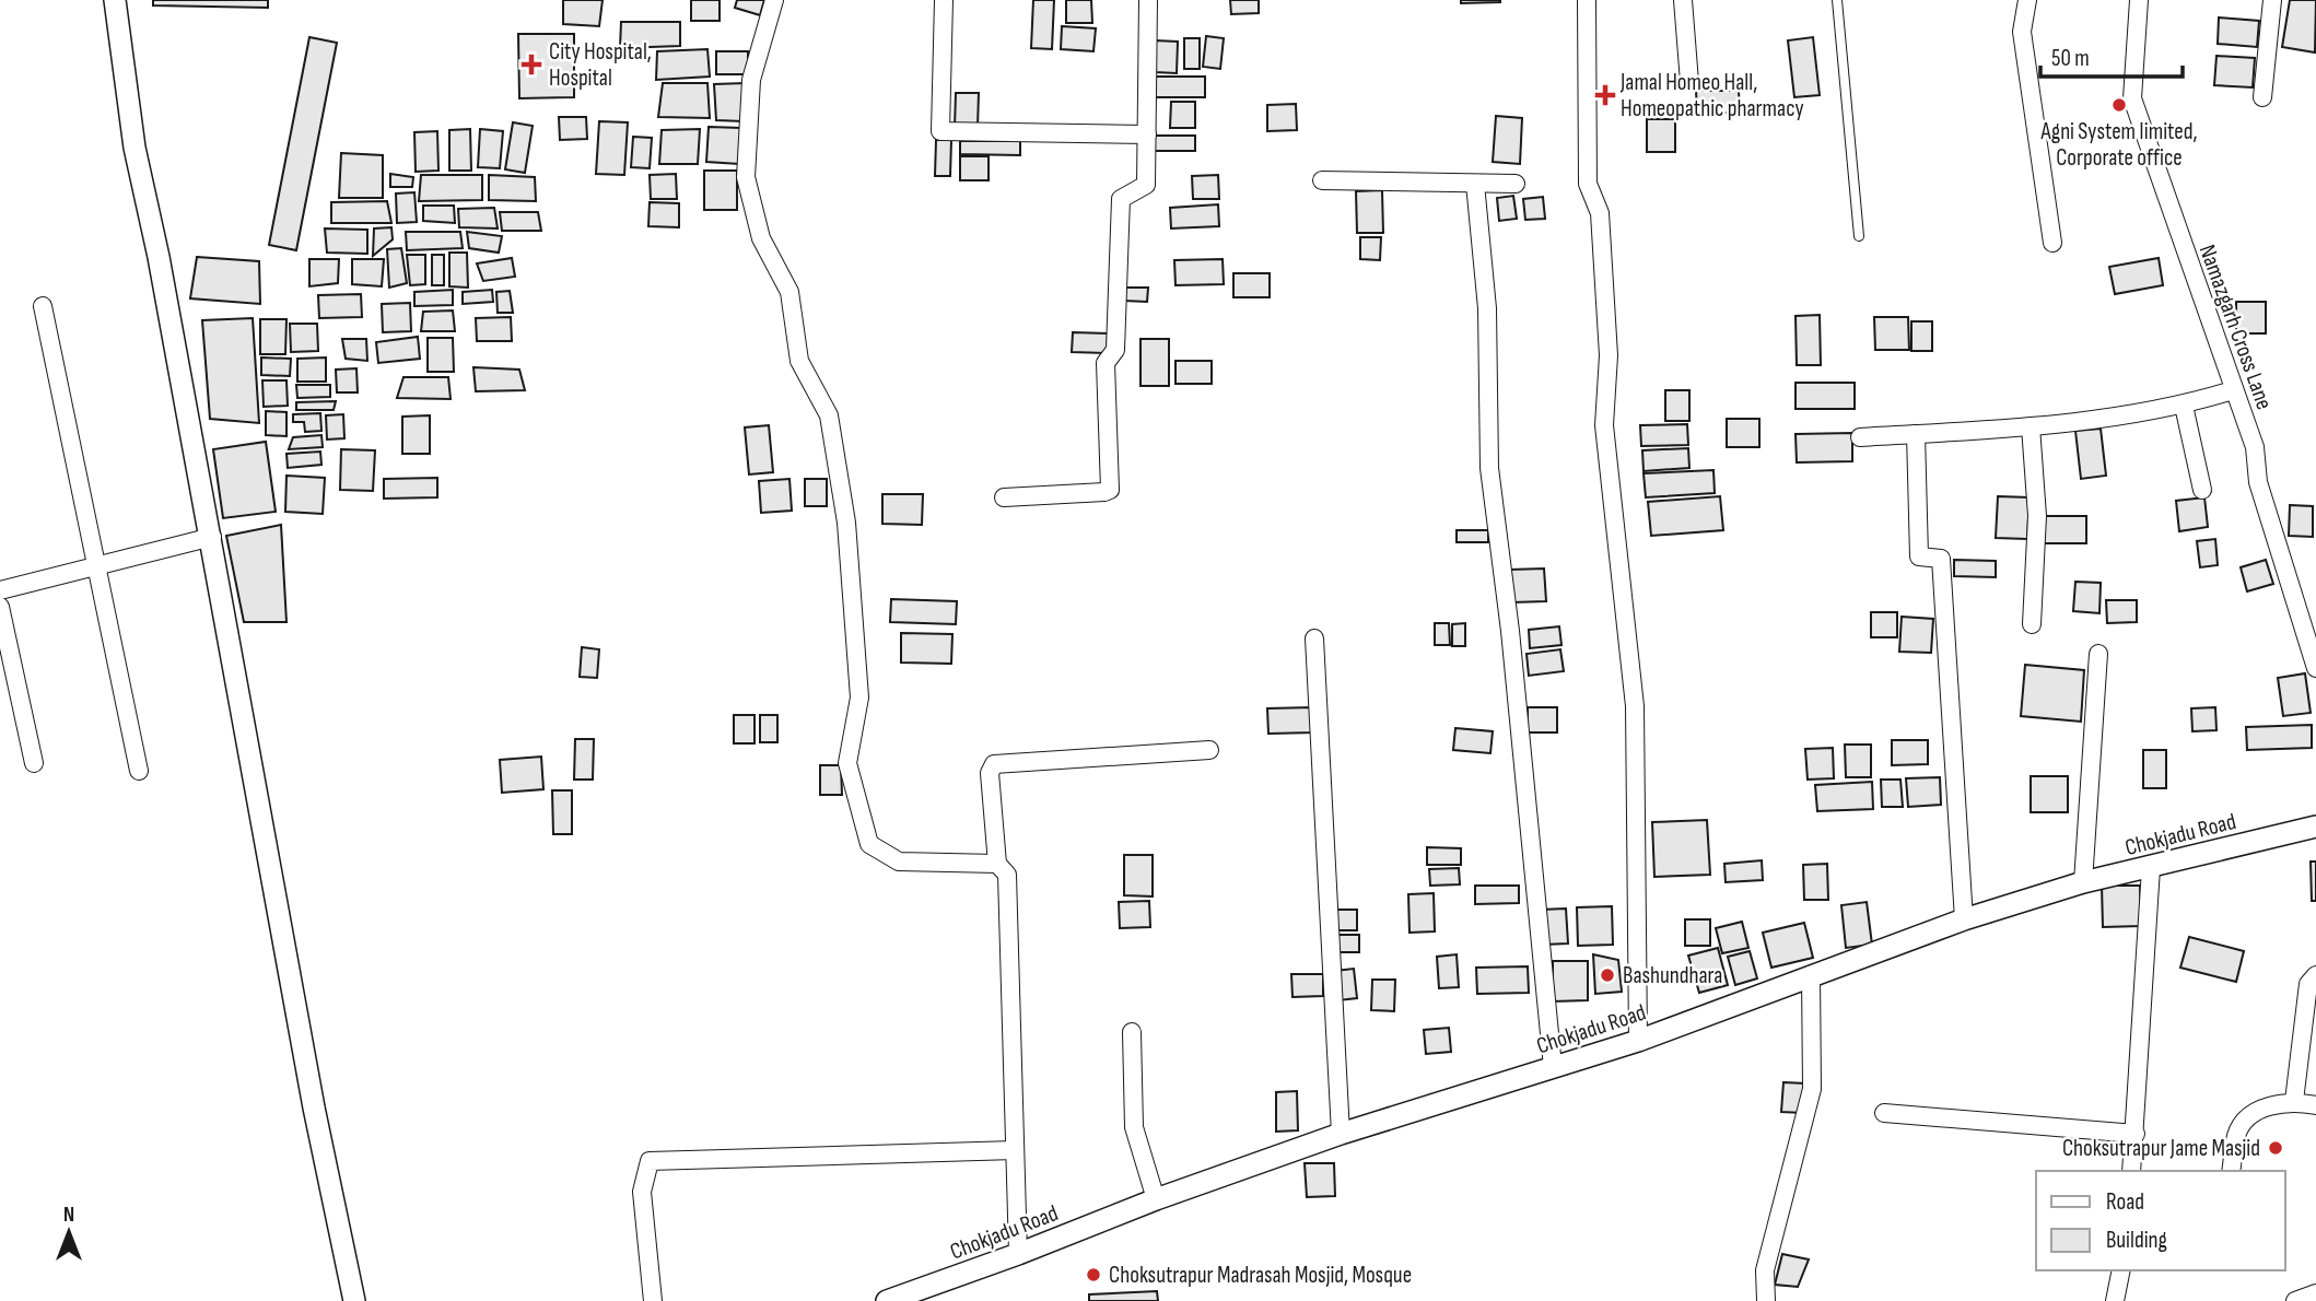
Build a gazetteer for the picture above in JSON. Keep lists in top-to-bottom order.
{
  "streets": {
    "street": ["Namazgarh Cross Lane", "Chokjadu Road"]
  },
  "places": {
    "health": ["City Hospital, Hospital", "Jamal Homeo Hall, Homeopathic pharmacy"],
    "other": [
      "Agni System limited, Corporate office",
      "Bashundhara",
      "Choksutrapur Jame Masjid",
      "Choksutrapur Madrasah Mosjid, Mosque"
    ]
  },
  "legend": ["Road", "Building"],
  "scale_bar": "50 m",
  "north": "top"
}
